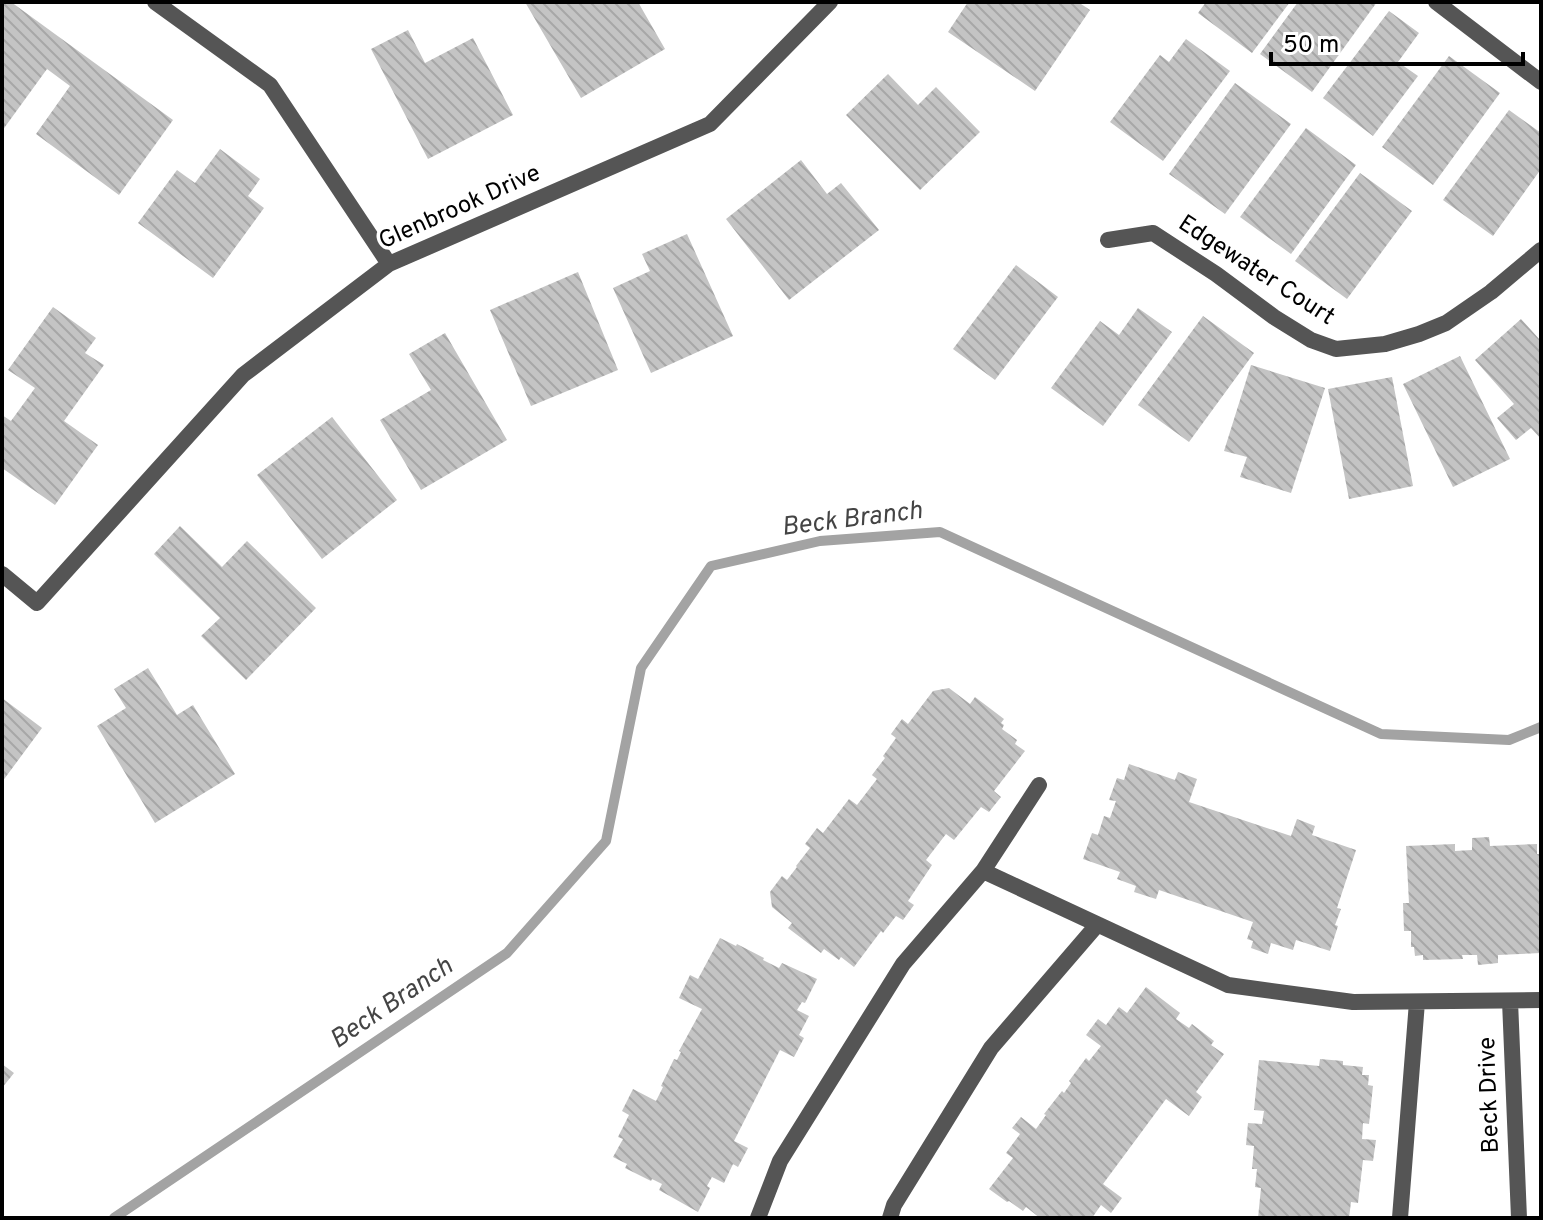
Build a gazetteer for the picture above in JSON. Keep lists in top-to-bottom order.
{
  "streets": {
    "street": ["Glenbrook Drive", "Edgewater Court", "Beck Drive"]
  },
  "water": ["Beck Branch"],
  "scale_bar": "50 m"
}
